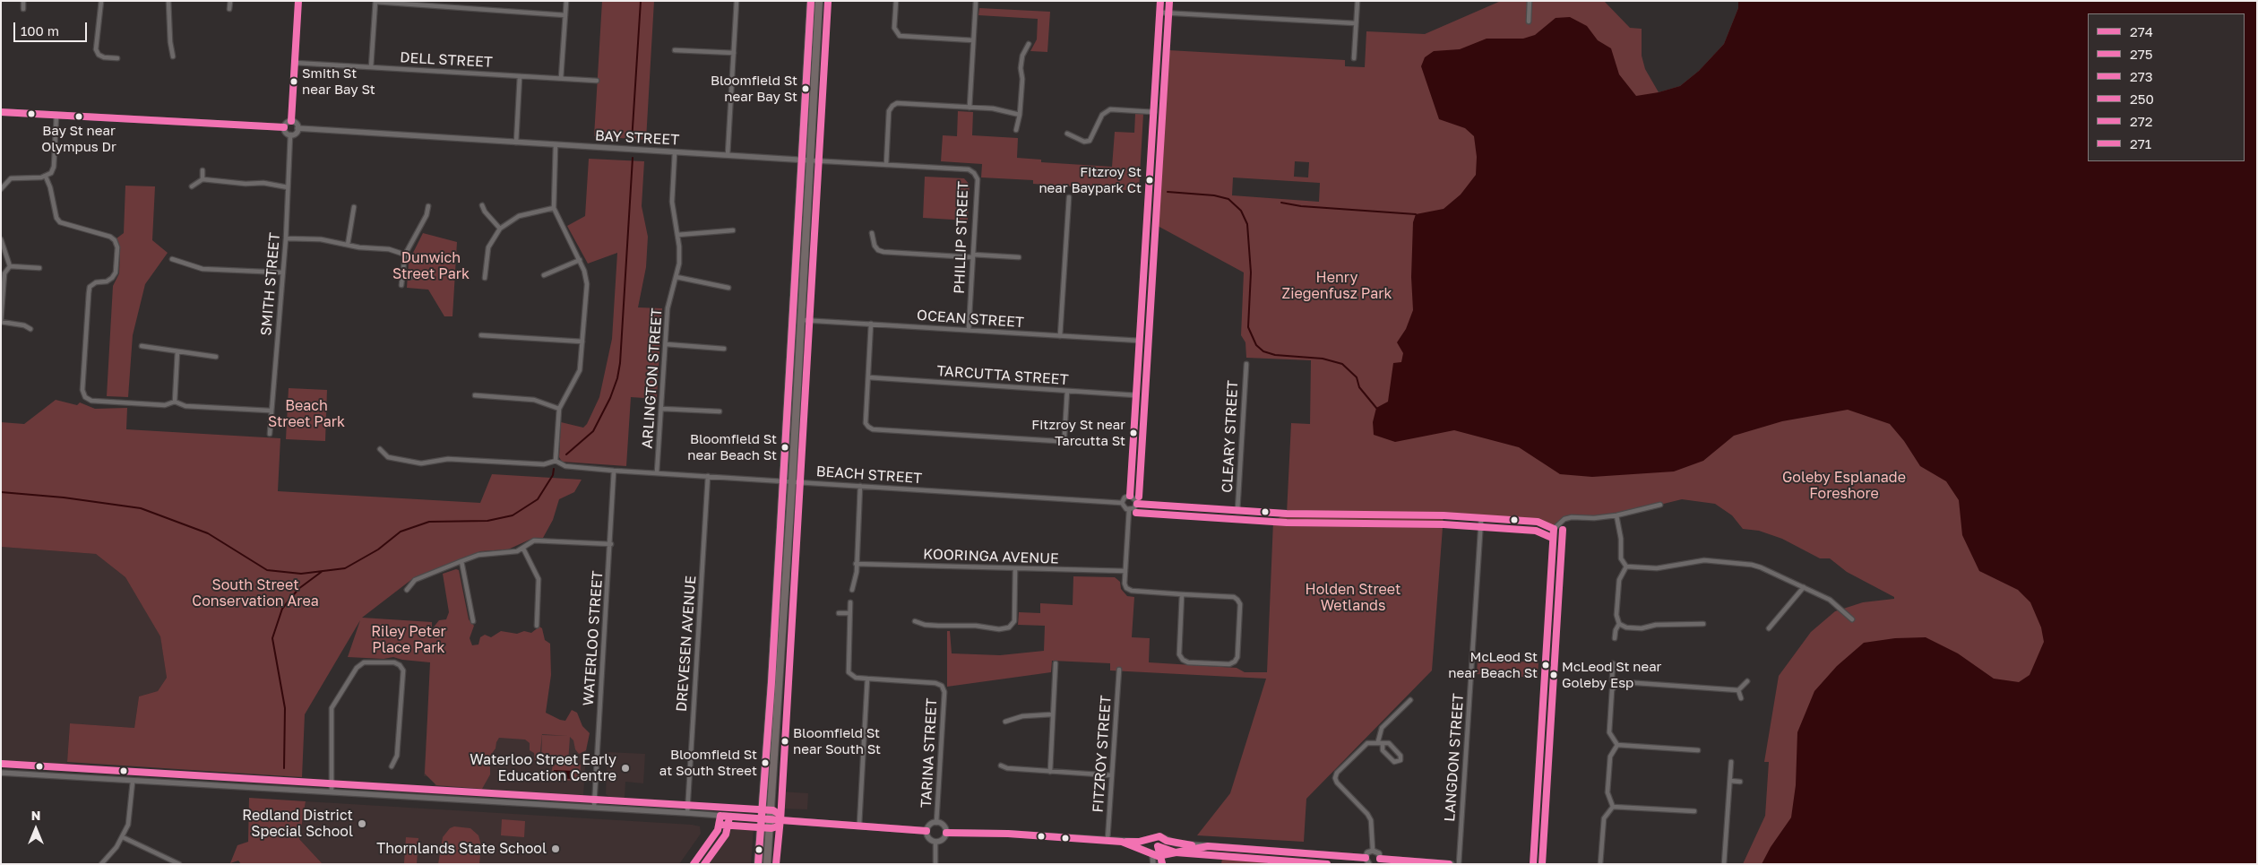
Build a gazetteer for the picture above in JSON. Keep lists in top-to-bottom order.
{
  "streets": {
    "street": [
      "DELL STREET",
      "BAY STREET",
      "PHILLIP STREET",
      "SMITH STREET",
      "OCEAN STREET",
      "TARCUTTA STREET",
      "ARLINGTON STREET",
      "CLEARY STREET",
      "BEACH STREET",
      "KOORINGA AVENUE",
      "WATERLOO STREET",
      "DREVESEN AVENUE",
      "TARINA STREET",
      "FITZROY STREET",
      "LANGDON STREET"
    ]
  },
  "crossings": [
    ["BAY STREET", "PHILLIP STREET"],
    ["BAY STREET", "SMITH STREET"],
    ["BAY STREET", "ARLINGTON STREET"],
    ["PHILLIP STREET", "OCEAN STREET"],
    ["ARLINGTON STREET", "BEACH STREET"],
    ["BEACH STREET", "WATERLOO STREET"],
    ["BEACH STREET", "DREVESEN AVENUE"]
  ],
  "parks": [
    "Dunwich Street Park",
    "Henry Ziegenfusz Park",
    "Beach Street Park",
    "Goleby Esplanade Foreshore",
    "South Street Conservation Area",
    "Holden Street Wetlands",
    "Riley Peter Place Park"
  ],
  "places": [
    "Smith St near Bay St",
    "Bloomfield St near Bay St",
    "Bay St near Olympus Dr",
    "Fitzroy St near Baypark Ct",
    "Fitzroy St near Tarcutta St",
    "Bloomfield St near Beach St",
    "McLeod St near Beach St",
    "McLeod St near Goleby Esp",
    "Bloomfield St near South St",
    "Bloomfield St at South Street",
    "Waterloo Street Early Education Centre",
    "Redland District Special School",
    "Thornlands State School"
  ],
  "lines": [
    "transit line 274",
    "transit line 250",
    "transit line 271",
    "transit line 275",
    "transit line 273",
    "transit line 272"
  ],
  "legend": [
    "274",
    "275",
    "273",
    "250",
    "272",
    "271"
  ],
  "scale_bar": "100 m",
  "north": "top"
}
